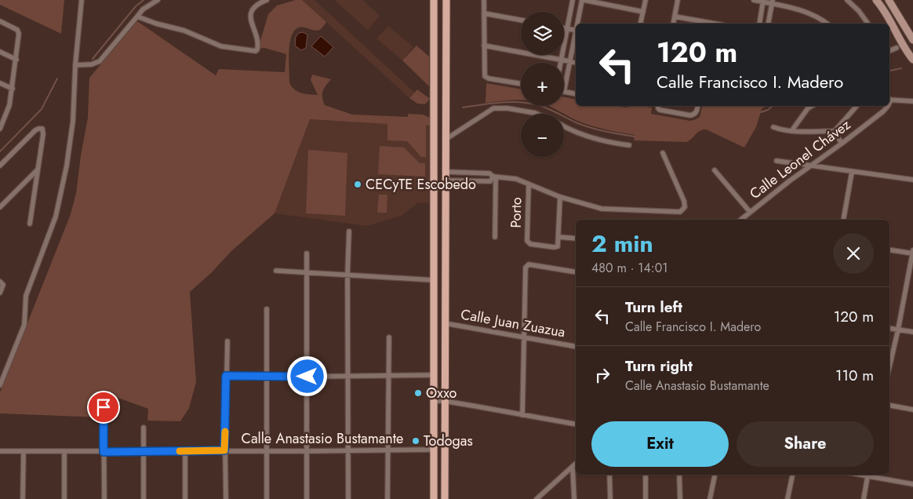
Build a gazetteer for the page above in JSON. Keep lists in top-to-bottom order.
{
  "streets": {
    "street": [
      "Calle Leonel Chávez",
      "Porto",
      "Calle Juan Zuazua",
      "Calle Anastasio Bustamante"
    ]
  },
  "places": ["CECyTE Escobedo", "Oxxo", "Todogas"],
  "page": {
    "map_buttons": ["+", "−"],
    "turn": ["120 m", "Calle Francisco I. Madero"],
    "heading": ["2 min", "480 m · 14:01"],
    "list": [
      {
        "name": "Turn left",
        "note": "Calle Francisco I. Madero",
        "value": "120 m"
      },
      {
        "name": "Turn right",
        "note": "Calle Anastasio Bustamante",
        "value": "110 m"
      }
    ],
    "buttons": ["Exit", "Share"]
  }
}
